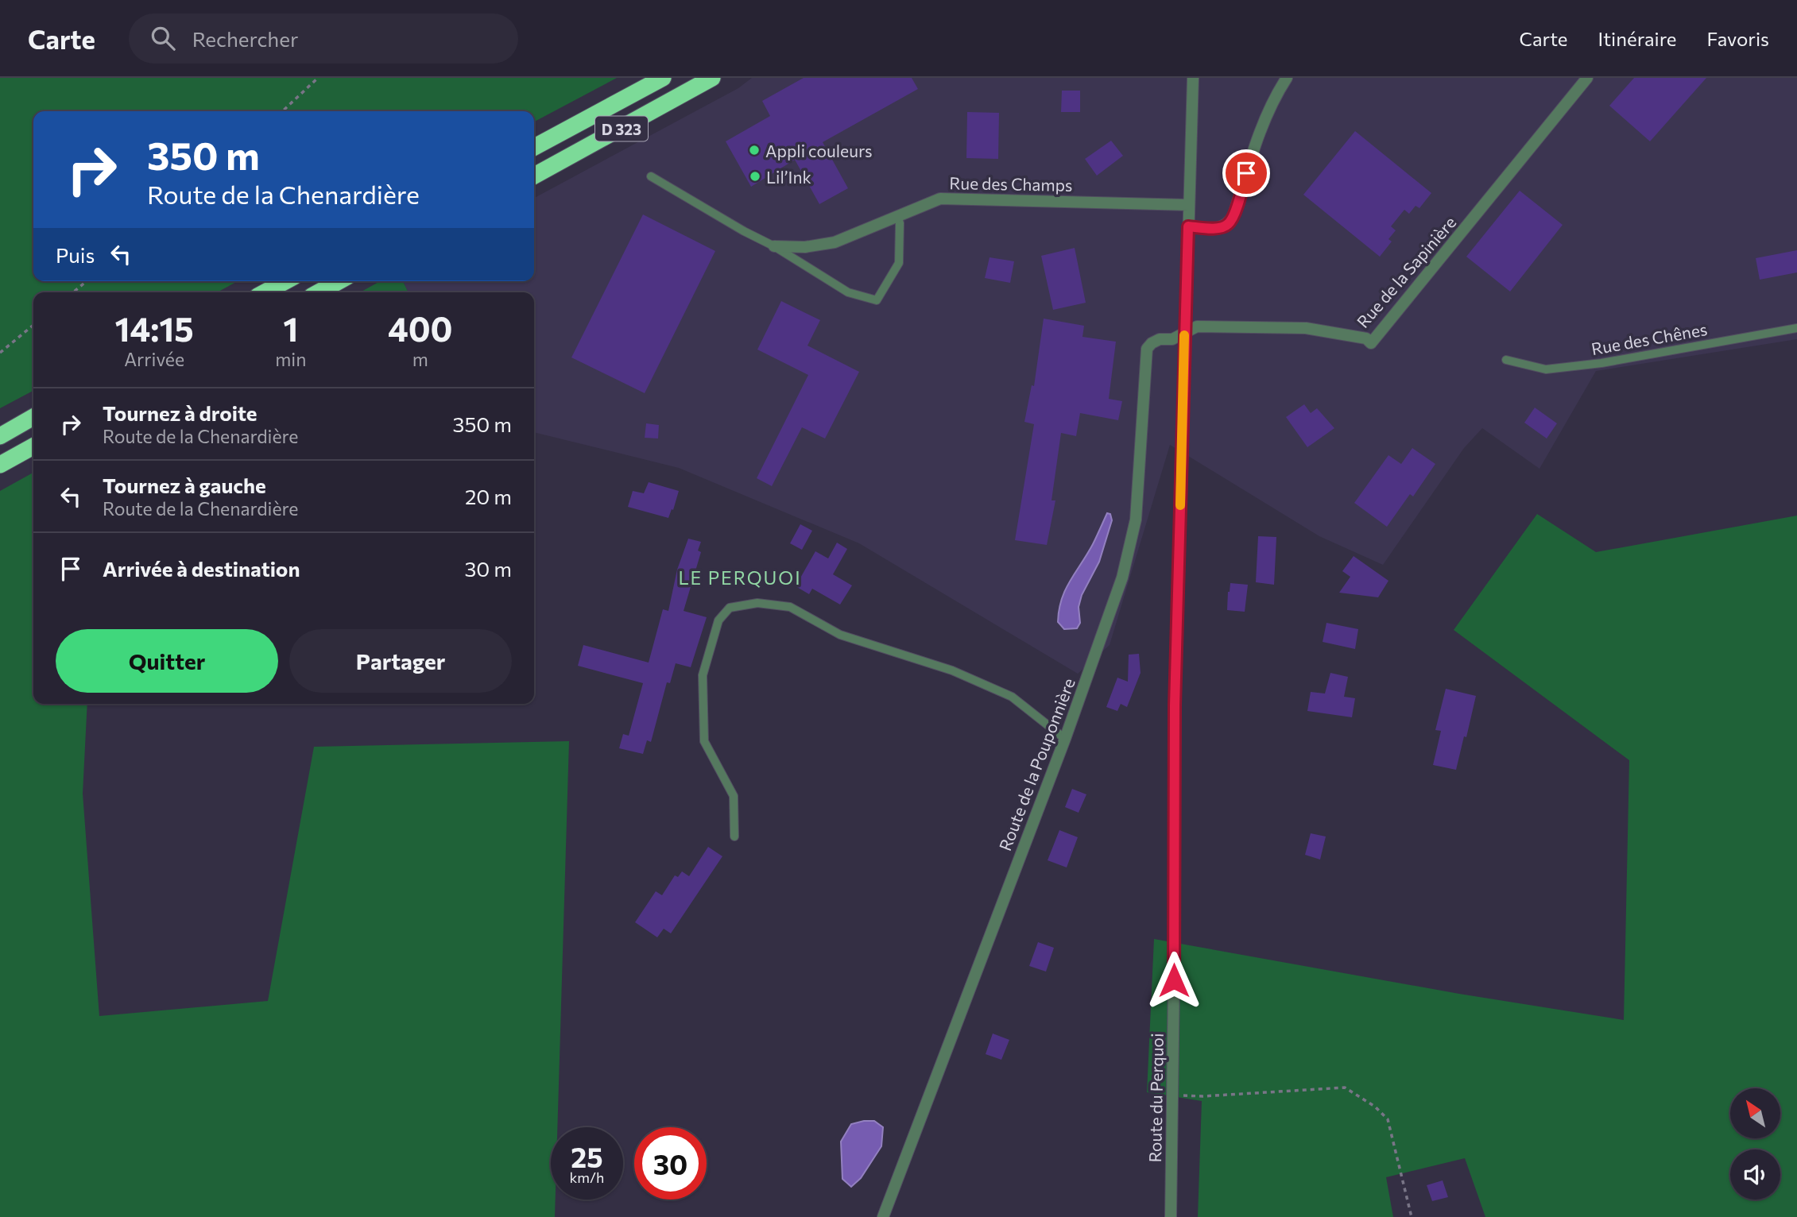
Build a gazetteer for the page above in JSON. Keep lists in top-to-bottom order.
{
  "streets": {
    "highway": ["D 323"],
    "street": [
      "Rue des Champs",
      "Rue de la Sapinière",
      "Route de la Pouponnière",
      "Route du Perquoi"
    ],
    "lane": ["Rue des Chênes"]
  },
  "crossings": [
    ["Rue des Champs", "Route du Perquoi"],
    ["Rue de la Sapinière", "Route de la Pouponnière"],
    ["Rue de la Sapinière", "Route du Perquoi"],
    ["Route de la Pouponnière", "Route du Perquoi"]
  ],
  "districts": ["LE PERQUOI"],
  "places": ["Appli couleurs", "Lil’Ink"],
  "north": "top left",
  "page": {
    "header": "Carte",
    "search": "Rechercher",
    "nav": ["Carte", "Itinéraire", "Favoris"],
    "turn": ["350 m", "Route de la Chenardière"],
    "then": "Puis",
    "eta": [
      "14:15",
      "Arrivée",
      "1",
      "min",
      "400",
      "m"
    ],
    "list": [
      {
        "name": "Tournez à droite",
        "note": "Route de la Chenardière",
        "value": "350 m"
      },
      {
        "name": "Tournez à gauche",
        "note": "Route de la Chenardière",
        "value": "20 m"
      },
      {
        "name": "Arrivée à destination",
        "value": "30 m"
      }
    ],
    "buttons": ["Quitter", "Partager"],
    "speed": "25 km/h",
    "limit": "30"
  }
}
